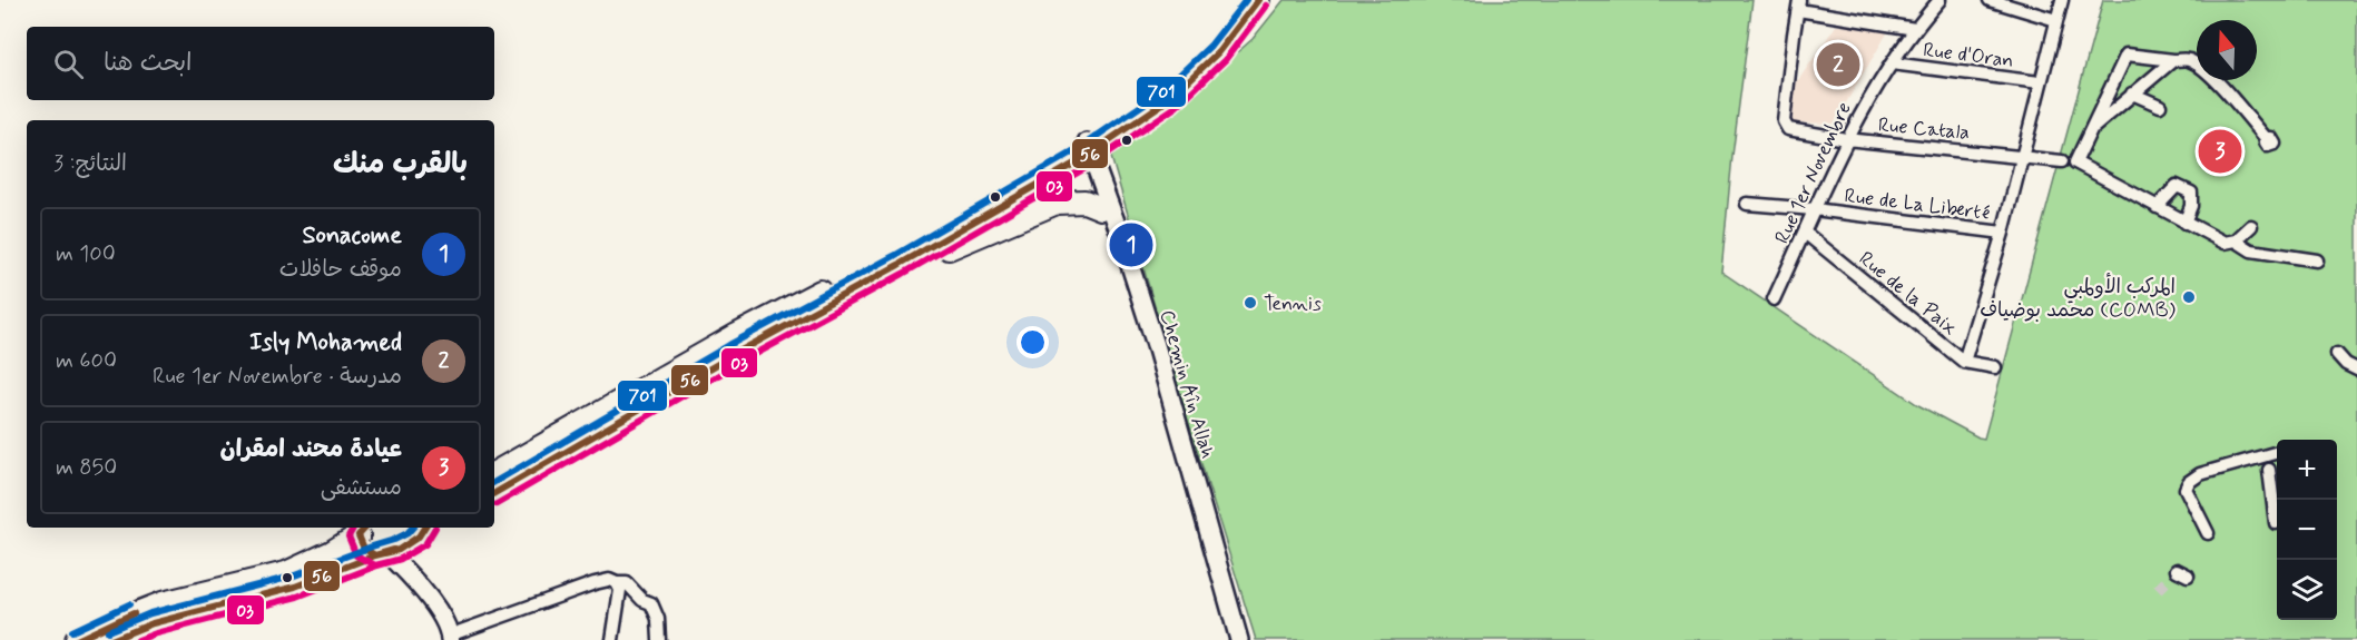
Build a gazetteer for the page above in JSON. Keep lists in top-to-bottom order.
{
  "streets": {
    "main road": ["Chemin Aîn Allah"],
    "street": [
      "Rue d'Oran",
      "Rue Catala",
      "Rue 1er Novembre",
      "Rue de La Liberté",
      "Rue de la Paix"
    ]
  },
  "crossings": [
    ["Rue d'Oran", "Rue 1er Novembre"],
    ["Rue Catala", "Rue 1er Novembre"],
    ["Rue 1er Novembre", "Rue de La Liberté"],
    ["Rue 1er Novembre", "Rue de la Paix"]
  ],
  "places": ["المركب الأولمبي محمد بوضياف (COMB)", "Tennis"],
  "lines": ["transit line 56", "transit line 701", "transit line 03"],
  "north": "top",
  "page": {
    "search": "ابحث هنا",
    "pins": ["2", "3", "1"],
    "heading": ["بالقرب منك", "النتائج: 3"],
    "list": [
      {
        "mark": "1",
        "name": "Sonacome",
        "note": "موقف حافلات",
        "value": "100 m"
      },
      {
        "mark": "2",
        "name": "Isly Mohamed",
        "note": "مدرسة · Rue 1er Novembre",
        "value": "600 m"
      },
      {
        "mark": "3",
        "name": "عيادة محند امقران",
        "note": "مستشفى",
        "value": "850 m"
      }
    ],
    "map_buttons": ["+", "−"]
  }
}
